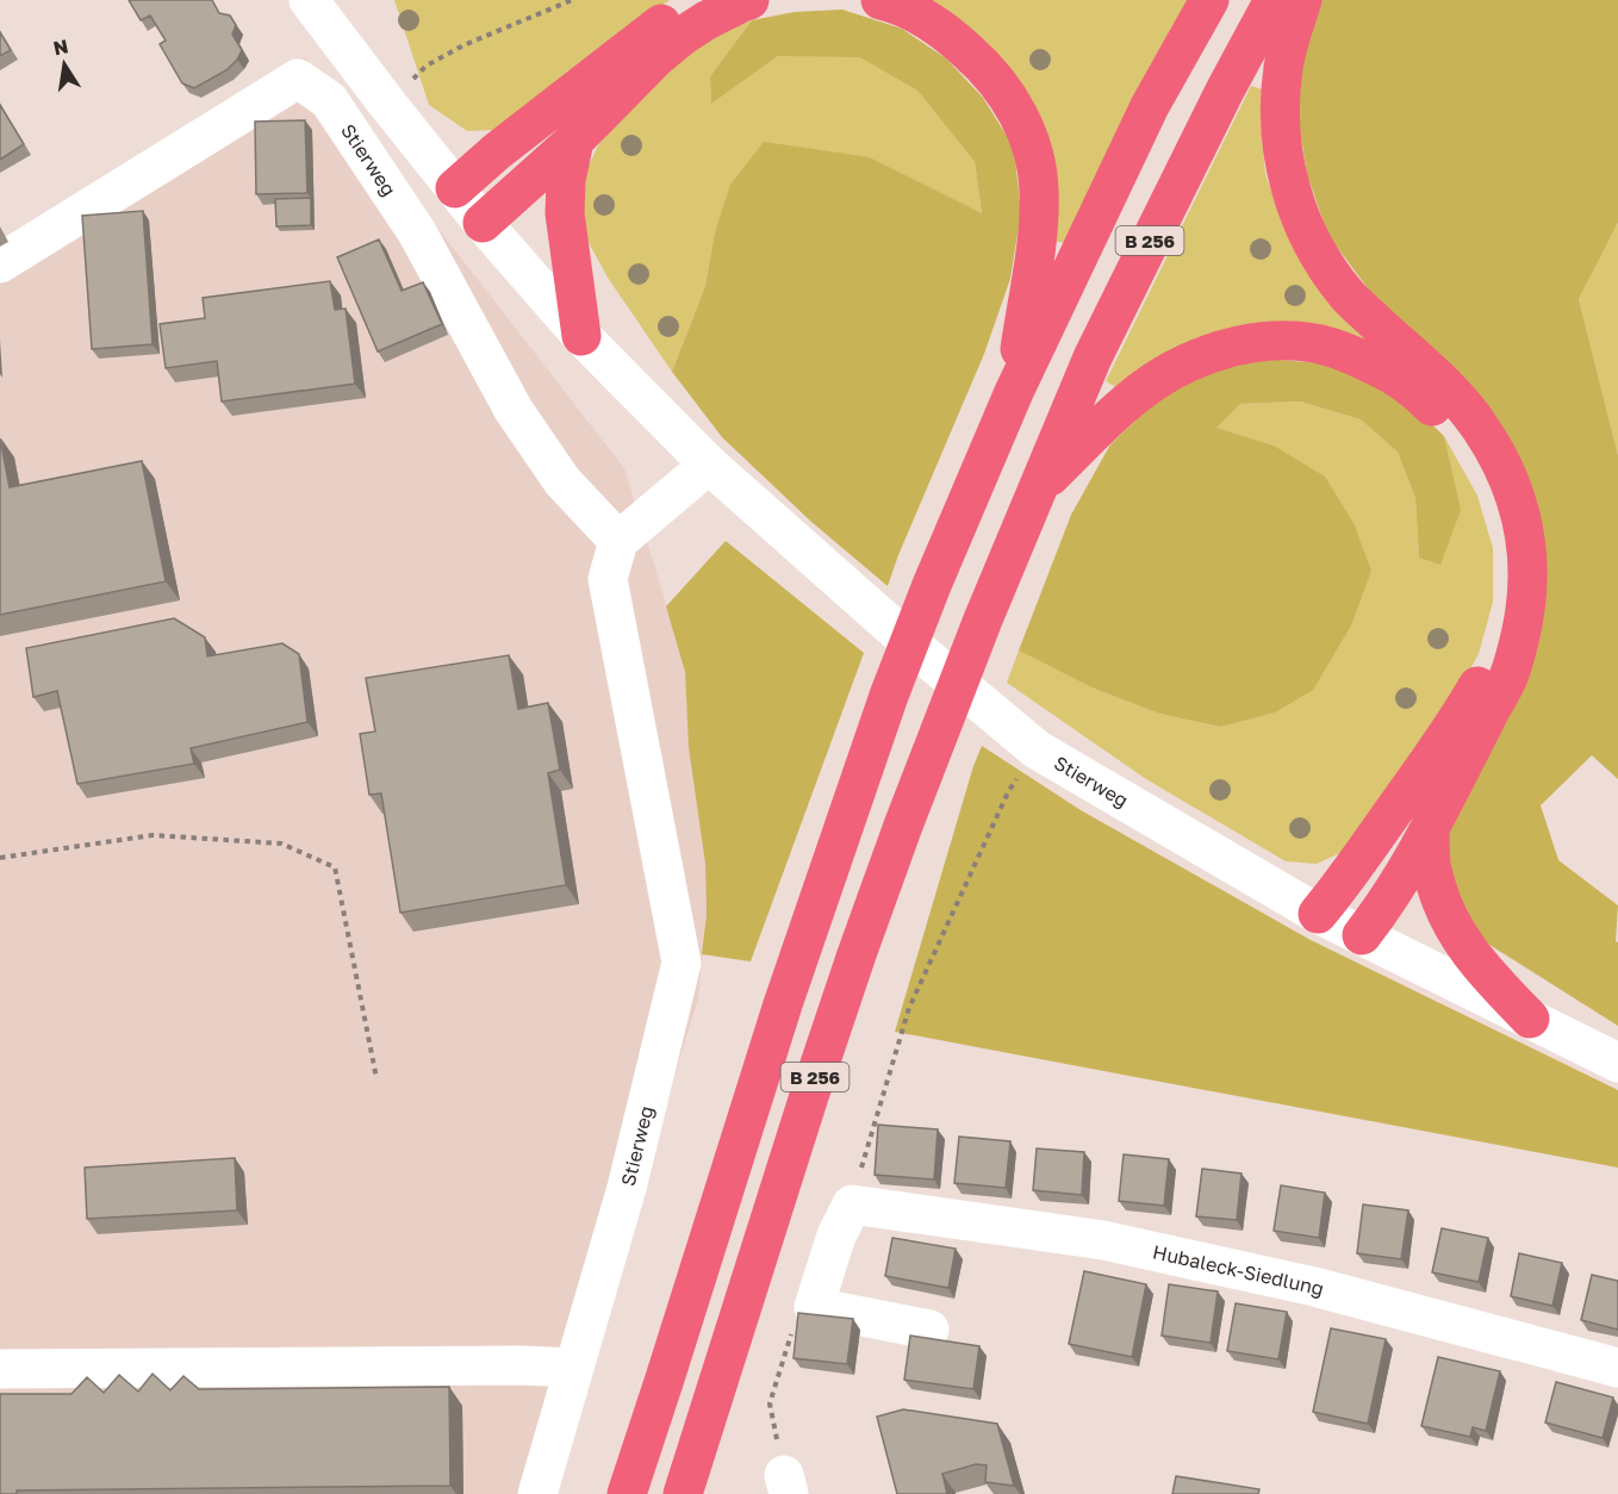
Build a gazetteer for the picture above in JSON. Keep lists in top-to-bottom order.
{
  "streets": {
    "highway": ["B 256"],
    "street": ["Stierweg", "Hubaleck-Siedlung"]
  },
  "north": "top"
}
